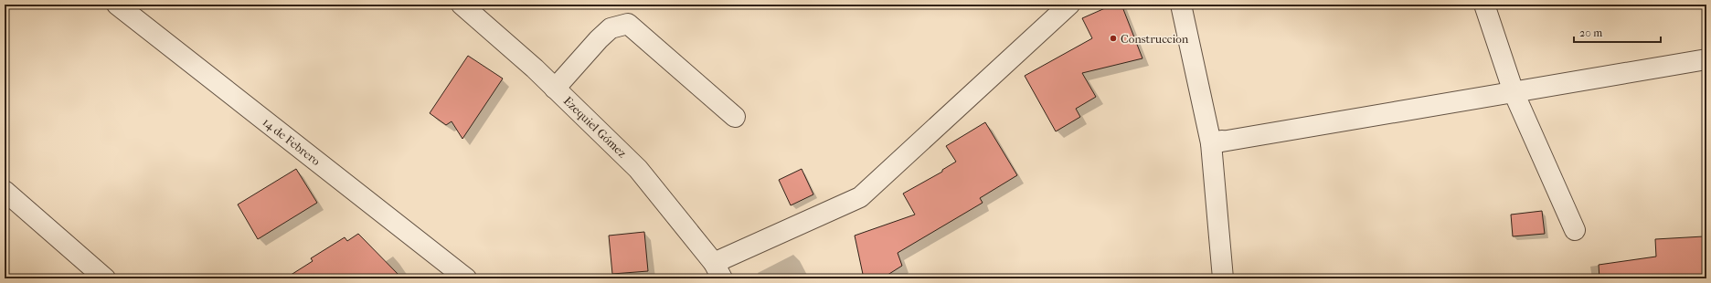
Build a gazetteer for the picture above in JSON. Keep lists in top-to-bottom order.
{
  "streets": {
    "street": ["Ezequiel Gómez", "14 de Febrero"]
  },
  "places": ["Construccion"],
  "scale_bar": "20 m"
}
